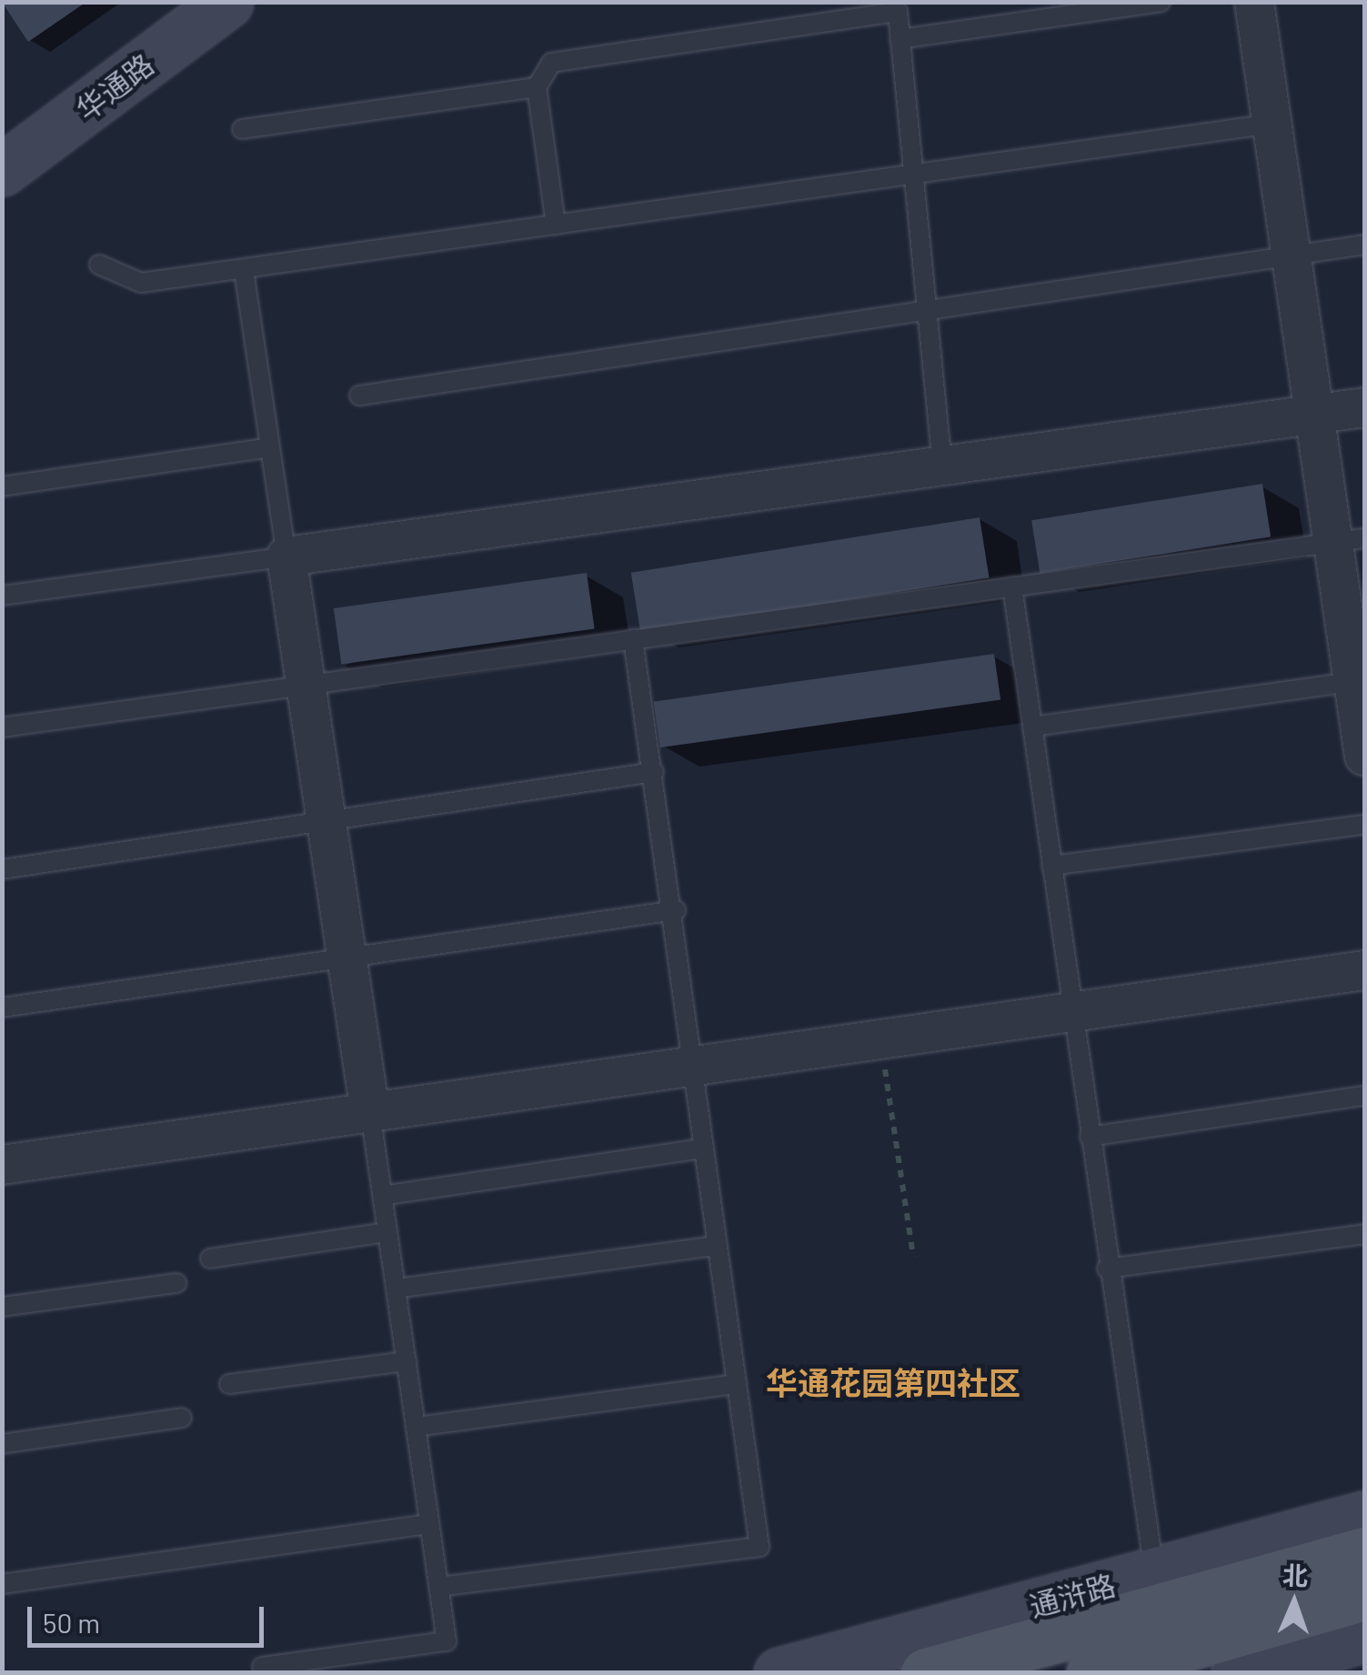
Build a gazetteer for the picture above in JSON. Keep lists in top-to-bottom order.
{
  "streets": {
    "main road": ["华通路", "通浒路"]
  },
  "districts": ["华通花园第四社区"],
  "scale_bar": "50 m",
  "north": "top"
}
